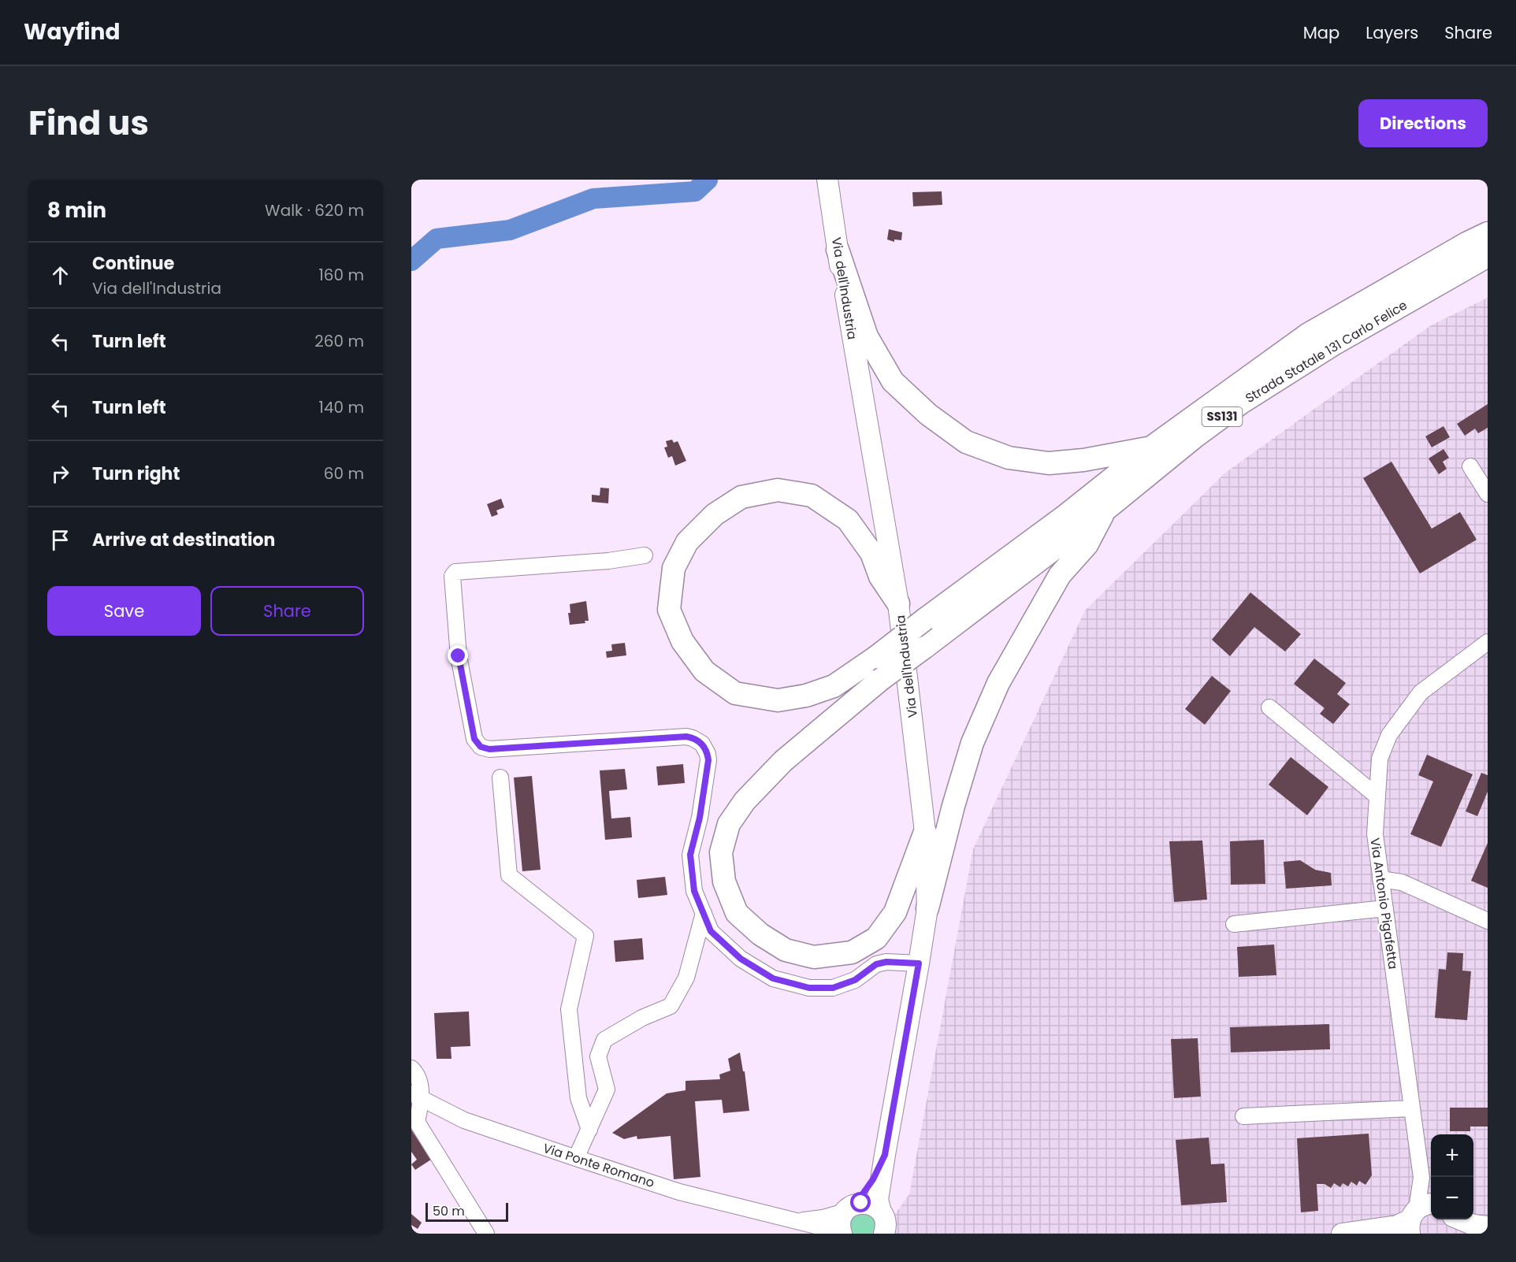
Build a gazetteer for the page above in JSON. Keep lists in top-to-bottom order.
{
  "streets": {
    "highway": ["Strada Statale 131 Carlo Felice", "SS131"],
    "main road": ["Via dell'Industria"],
    "street": ["Via Antonio Pigafetta", "Via Ponte Romano"]
  },
  "crossings": [
    ["Via dell'Industria", "Strada Statale 131 Carlo Felice"],
    ["Via dell'Industria", "Via Ponte Romano"]
  ],
  "scale_bar": "50 m",
  "page": {
    "header": "Wayfind",
    "nav": ["Map", "Layers", "Share"],
    "title": "Find us",
    "buttons": [
      "Directions",
      ["Save", "Share"]
    ],
    "heading": ["8 min", "Walk · 620 m"],
    "list": [
      ["Continue", "Via dell'Industria", "160 m"],
      ["Turn left", "260 m"],
      ["Turn left", "140 m"],
      ["Turn right", "60 m"],
      "Arrive at destination"
    ],
    "map_buttons": ["+", "−"],
    "scale": "50 m"
  }
}
